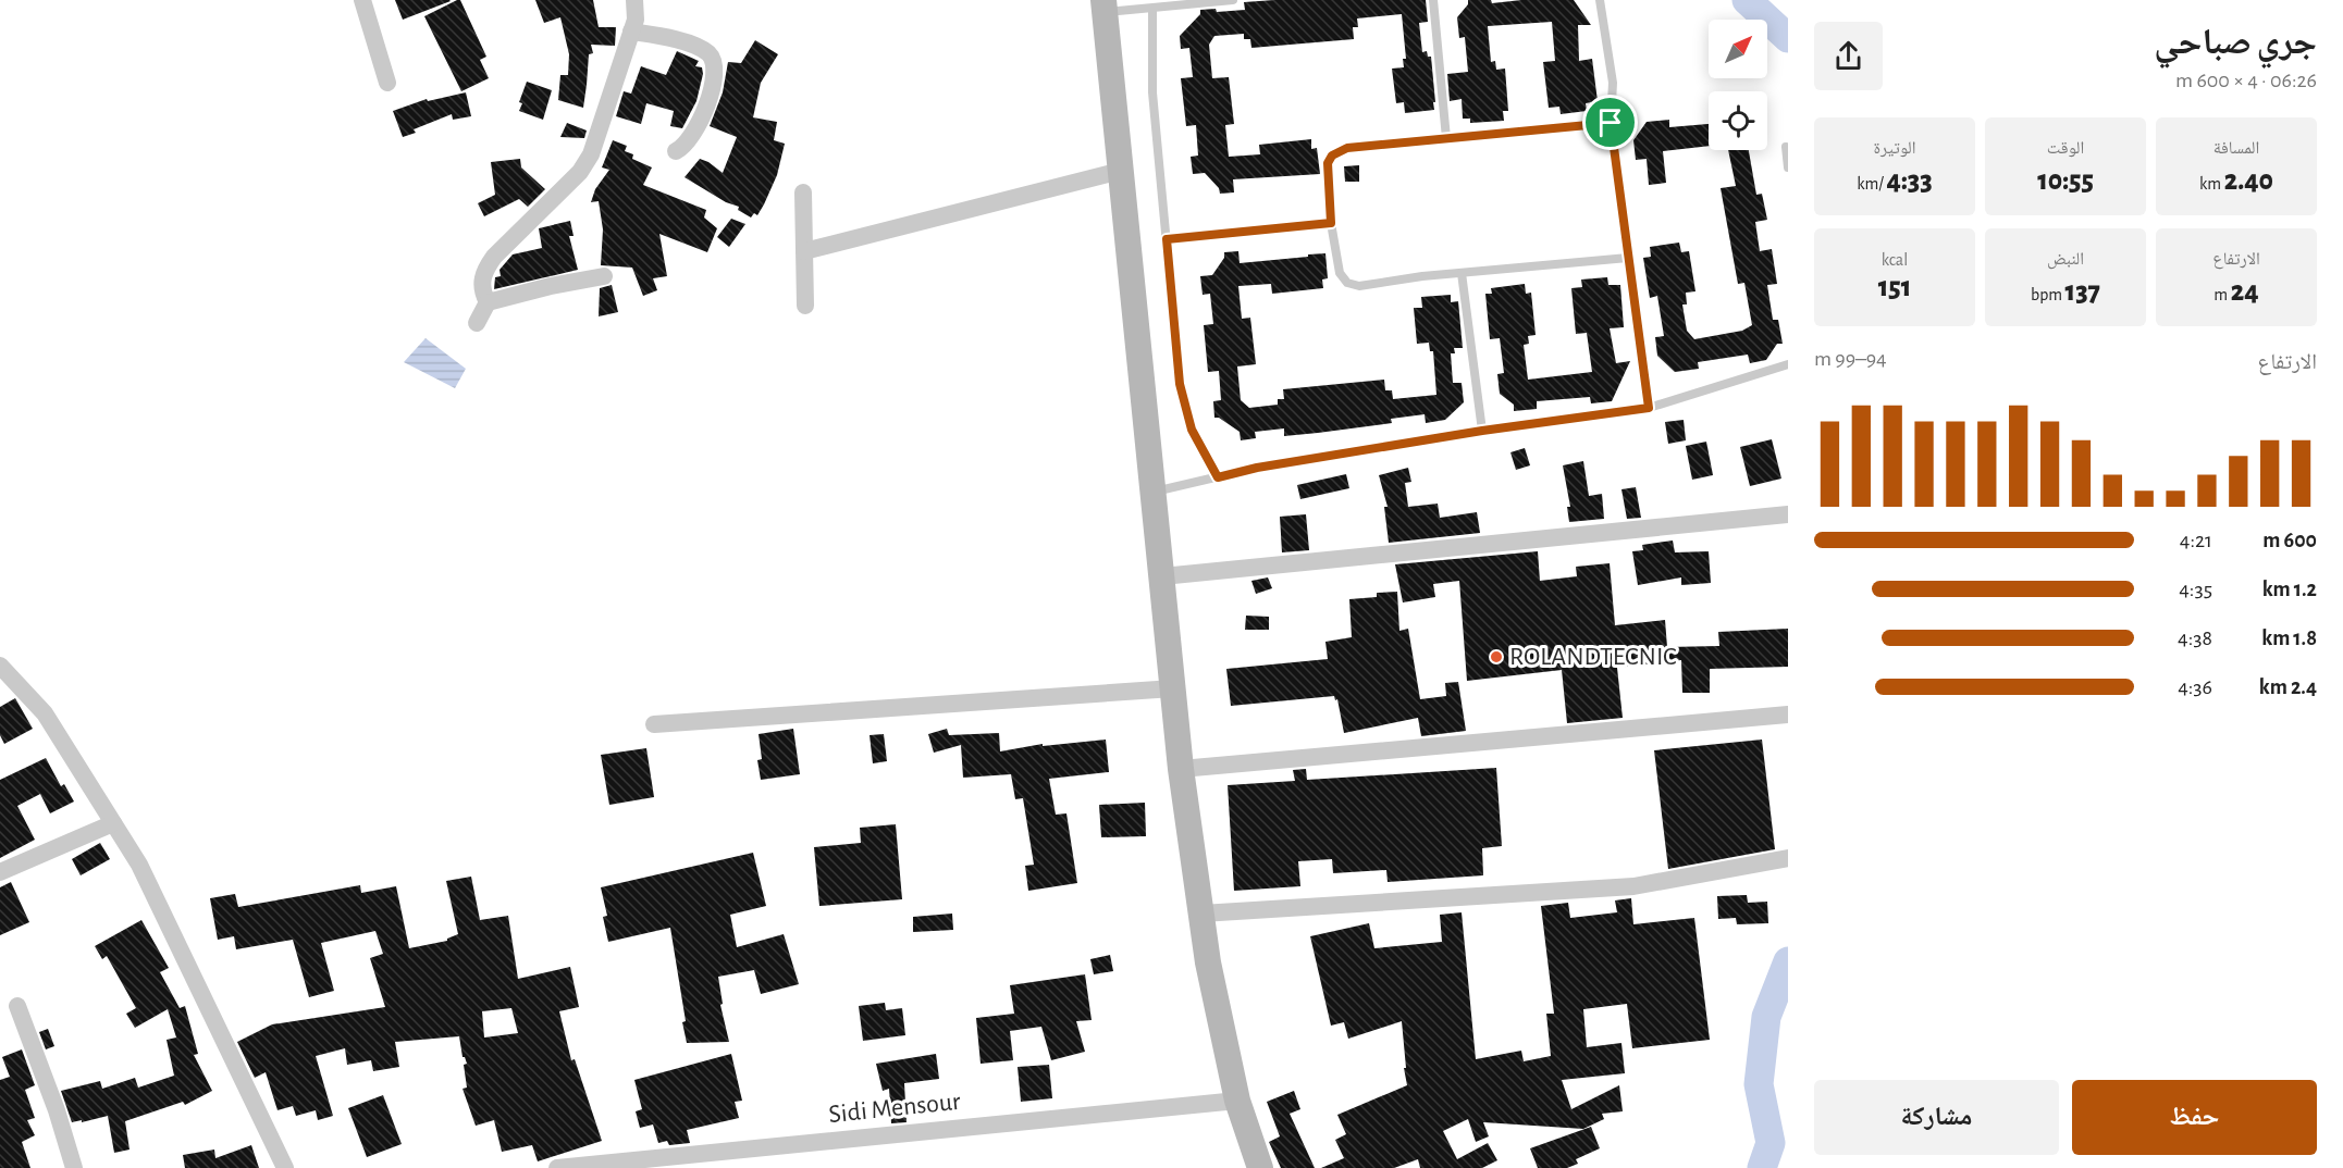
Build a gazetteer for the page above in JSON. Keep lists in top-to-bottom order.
{
  "streets": {
    "street": ["Sidi Mensour"]
  },
  "places": ["ROLANDTECNIC"],
  "north": "top right",
  "page": {
    "heading": ["جري صباحي", "06:26 · 4 × 600 m"],
    "stats": [
      ["المسافة", "2.40 km"],
      ["الوقت", "10:55"],
      ["الوتيرة", "4:33 /km"],
      ["الارتفاع", "24 m"],
      ["النبض", "137 bpm"],
      ["kcal", "151"]
    ],
    "chart": ["الارتفاع", "94–99 m"],
    "list": [
      {
        "name": "600 m",
        "note": "4:21"
      },
      {
        "name": "1.2 km",
        "note": "4:35"
      },
      {
        "name": "1.8 km",
        "note": "4:38"
      },
      {
        "name": "2.4 km",
        "note": "4:36"
      }
    ],
    "buttons": ["حفظ", "مشاركة"]
  }
}
